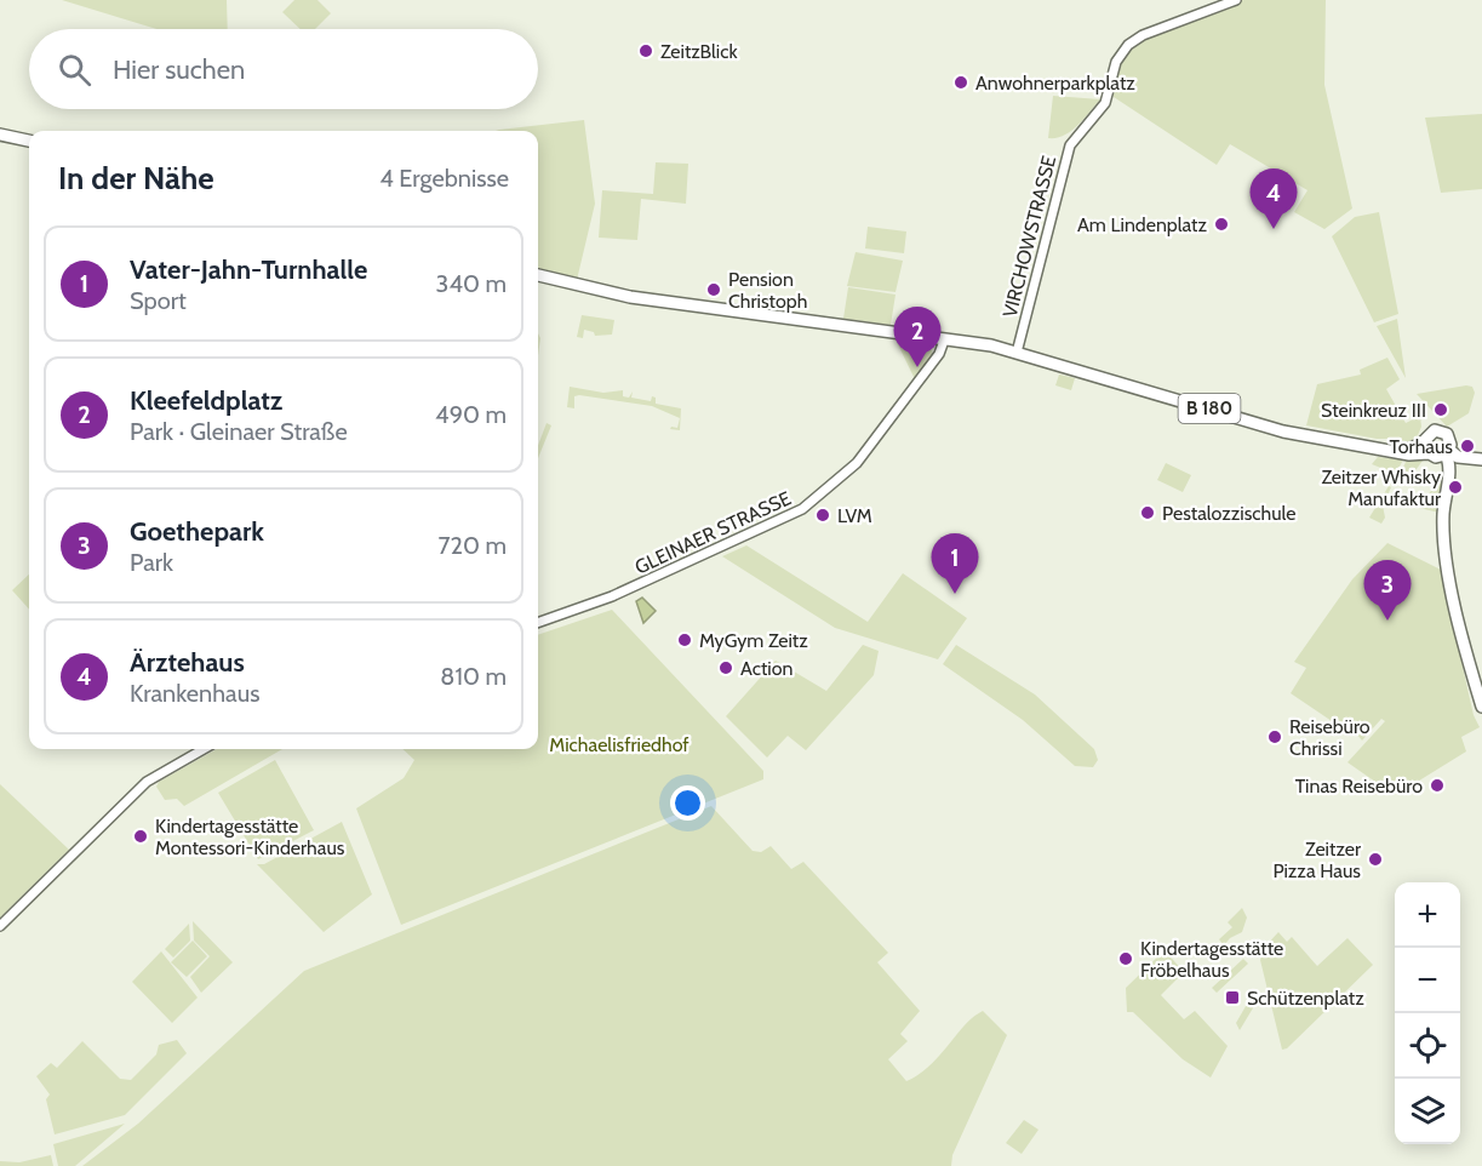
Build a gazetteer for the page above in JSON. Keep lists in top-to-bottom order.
{
  "streets": {
    "main road": ["B 180"],
    "street": ["VIRCHOWSTRASSE", "GLEINAER STRASSE"]
  },
  "crossings": [
    ["VIRCHOWSTRASSE", "B 180"],
    ["B 180", "GLEINAER STRASSE"]
  ],
  "parks": ["Michaelisfriedhof"],
  "places": {
    "other": [
      "ZeitzBlick",
      "Anwohnerparkplatz",
      "Am Lindenplatz",
      "Pension Christoph",
      "Steinkreuz III",
      "Torhaus",
      "Zeitzer Whisky Manufaktur",
      "Pestalozzischule",
      "LVM",
      "MyGym Zeitz",
      "Action",
      "Reisebüro Chrissi",
      "Tinas Reisebüro",
      "Kindertagesstätte Montessori-Kinderhaus",
      "Zeitzer Pizza Haus",
      "Kindertagesstätte Fröbelhaus"
    ],
    "transit": ["Schützenplatz"]
  },
  "page": {
    "search": "Hier suchen",
    "heading": ["In der Nähe", "4 Ergebnisse"],
    "pins": [
      "4",
      "2",
      "1",
      "3"
    ],
    "list": [
      {
        "mark": "1",
        "name": "Vater-Jahn-Turnhalle",
        "note": "Sport",
        "value": "340 m"
      },
      {
        "mark": "2",
        "name": "Kleefeldplatz",
        "note": "Park · Gleinaer Straße",
        "value": "490 m"
      },
      {
        "mark": "3",
        "name": "Goethepark",
        "note": "Park",
        "value": "720 m"
      },
      {
        "mark": "4",
        "name": "Ärztehaus",
        "note": "Krankenhaus",
        "value": "810 m"
      }
    ],
    "map_buttons": ["+", "−"]
  }
}
